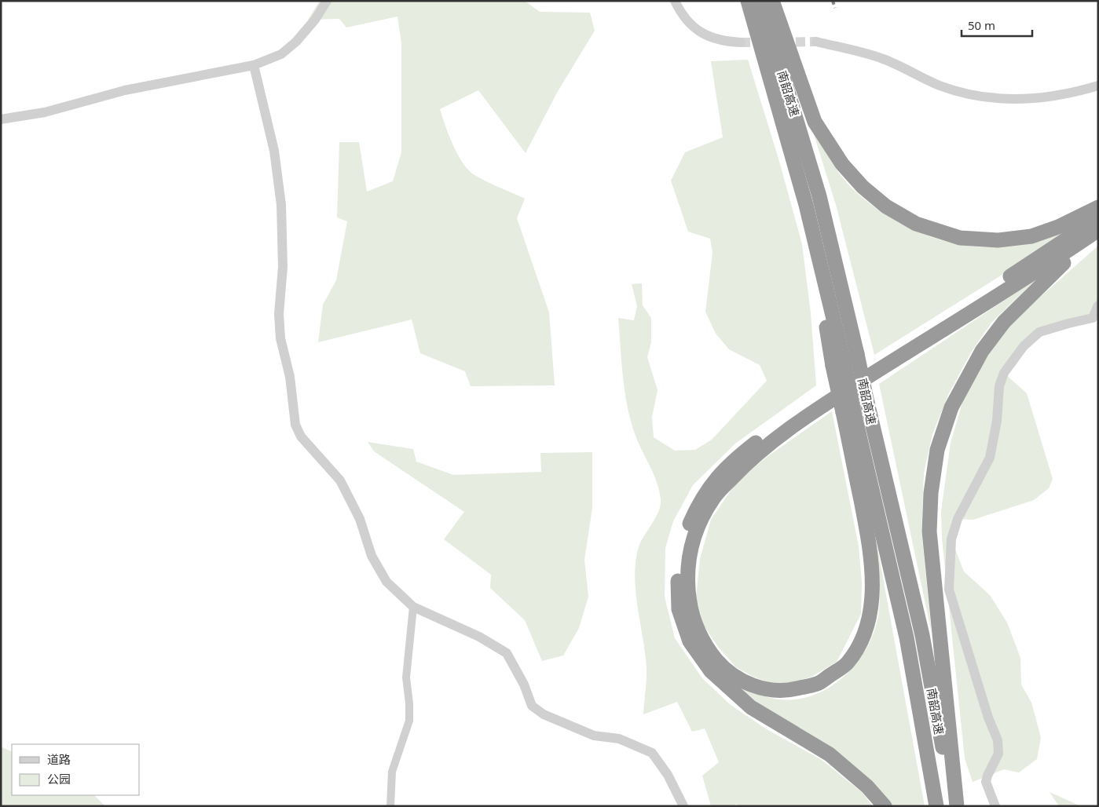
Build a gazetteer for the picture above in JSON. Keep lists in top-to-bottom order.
{
  "streets": {
    "highway": ["南韶高速"]
  },
  "legend": ["道路", "公园"],
  "scale_bar": "50 m"
}
